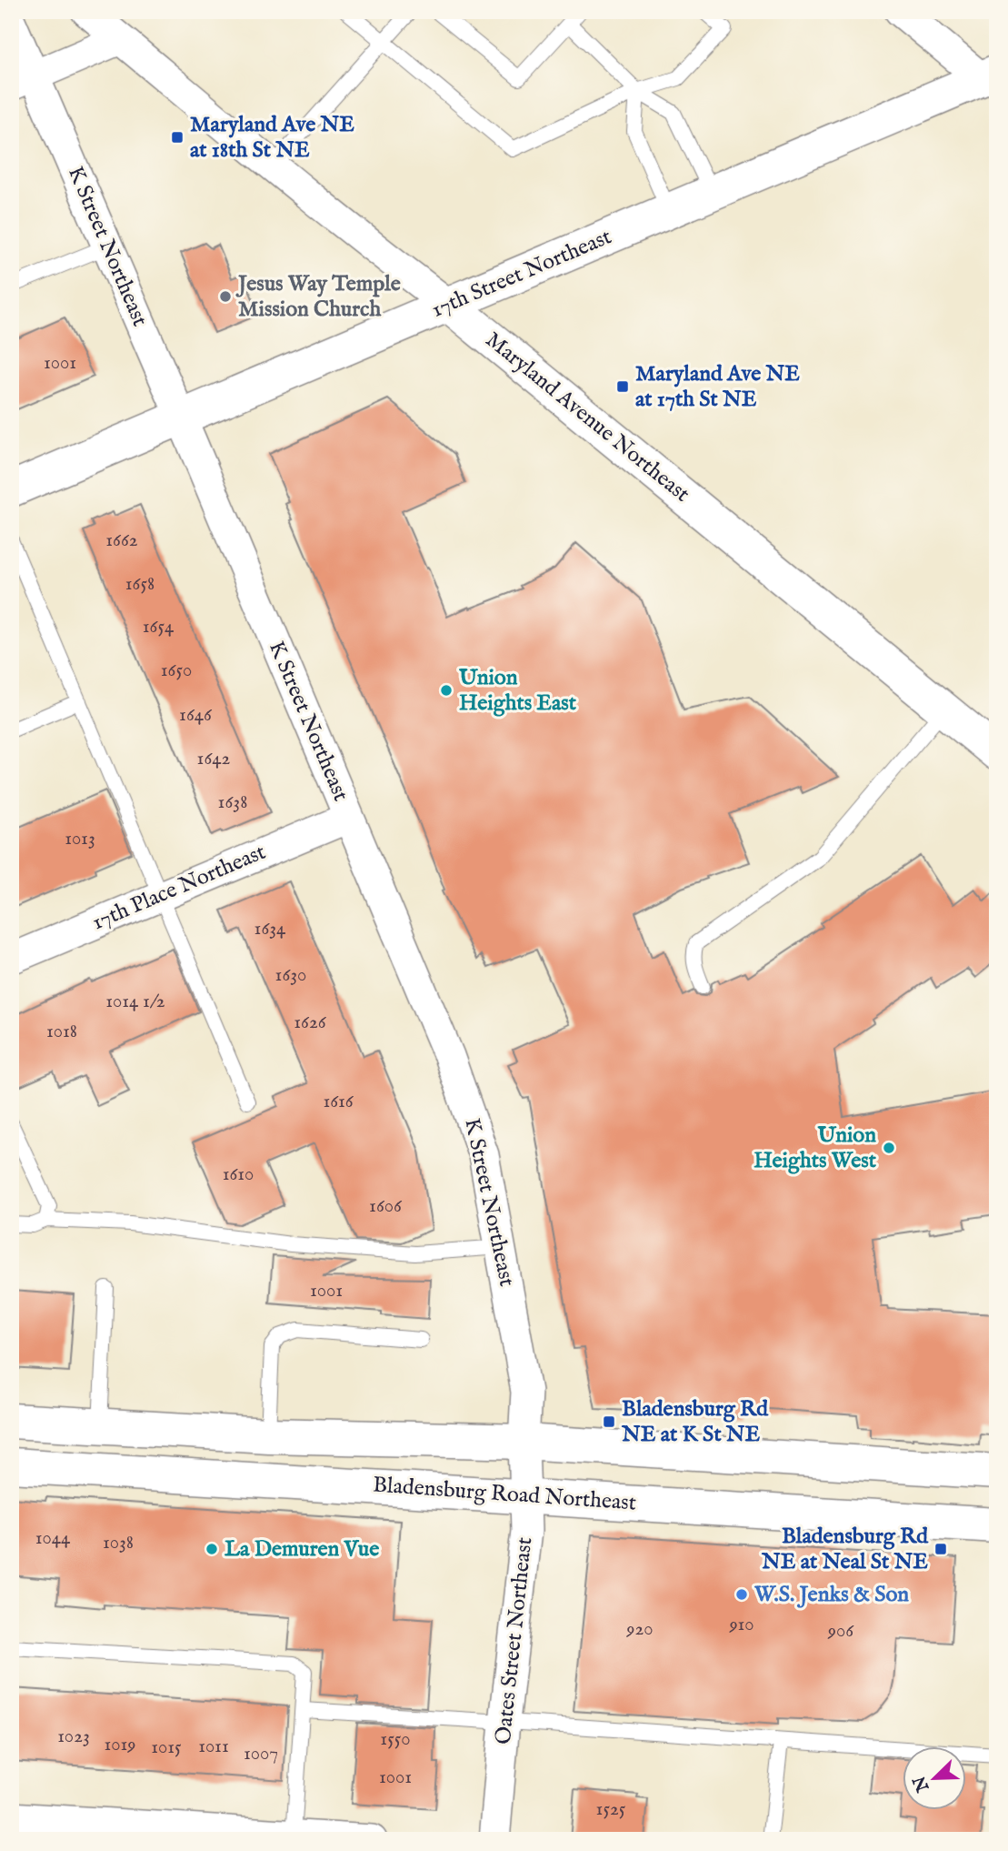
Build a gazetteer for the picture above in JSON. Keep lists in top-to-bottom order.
{
  "streets": {
    "main road": ["17th Street Northeast", "Maryland Avenue Northeast", "Bladensburg Road Northeast"],
    "street": ["K Street Northeast", "17th Place Northeast", "Oates Street Northeast"]
  },
  "crossings": [
    ["K Street Northeast", "17th Street Northeast"],
    ["K Street Northeast", "17th Place Northeast"],
    ["K Street Northeast", "Oates Street Northeast"],
    ["17th Street Northeast", "Maryland Avenue Northeast"],
    ["Bladensburg Road Northeast", "Oates Street Northeast"]
  ],
  "places": {
    "transit": [
      "Maryland Ave NE at 18th St NE",
      "Maryland Ave NE at 17th St NE",
      "Bladensburg Rd NE at K St NE",
      "Bladensburg Rd NE at Neal St NE"
    ],
    "other": [
      "Jesus Way Temple Mission Church",
      "Union Heights East",
      "Union Heights West",
      "La Demuren Vue",
      "W.S. Jenks & Son"
    ]
  },
  "house_numbers": [
    "1001",
    "1662",
    "1658",
    "1654",
    "1650",
    "1646",
    "1642",
    "1638",
    "1013",
    "1634",
    "1630",
    "1014 1/2",
    "1626",
    "1018",
    "1616",
    "1610",
    "1606",
    "1001",
    "1044",
    "1038",
    "910",
    "920",
    "906",
    "1023",
    "1550",
    "1019",
    "1011",
    "1015",
    "1007",
    "1001",
    "1525"
  ],
  "north": "bottom left"
}
